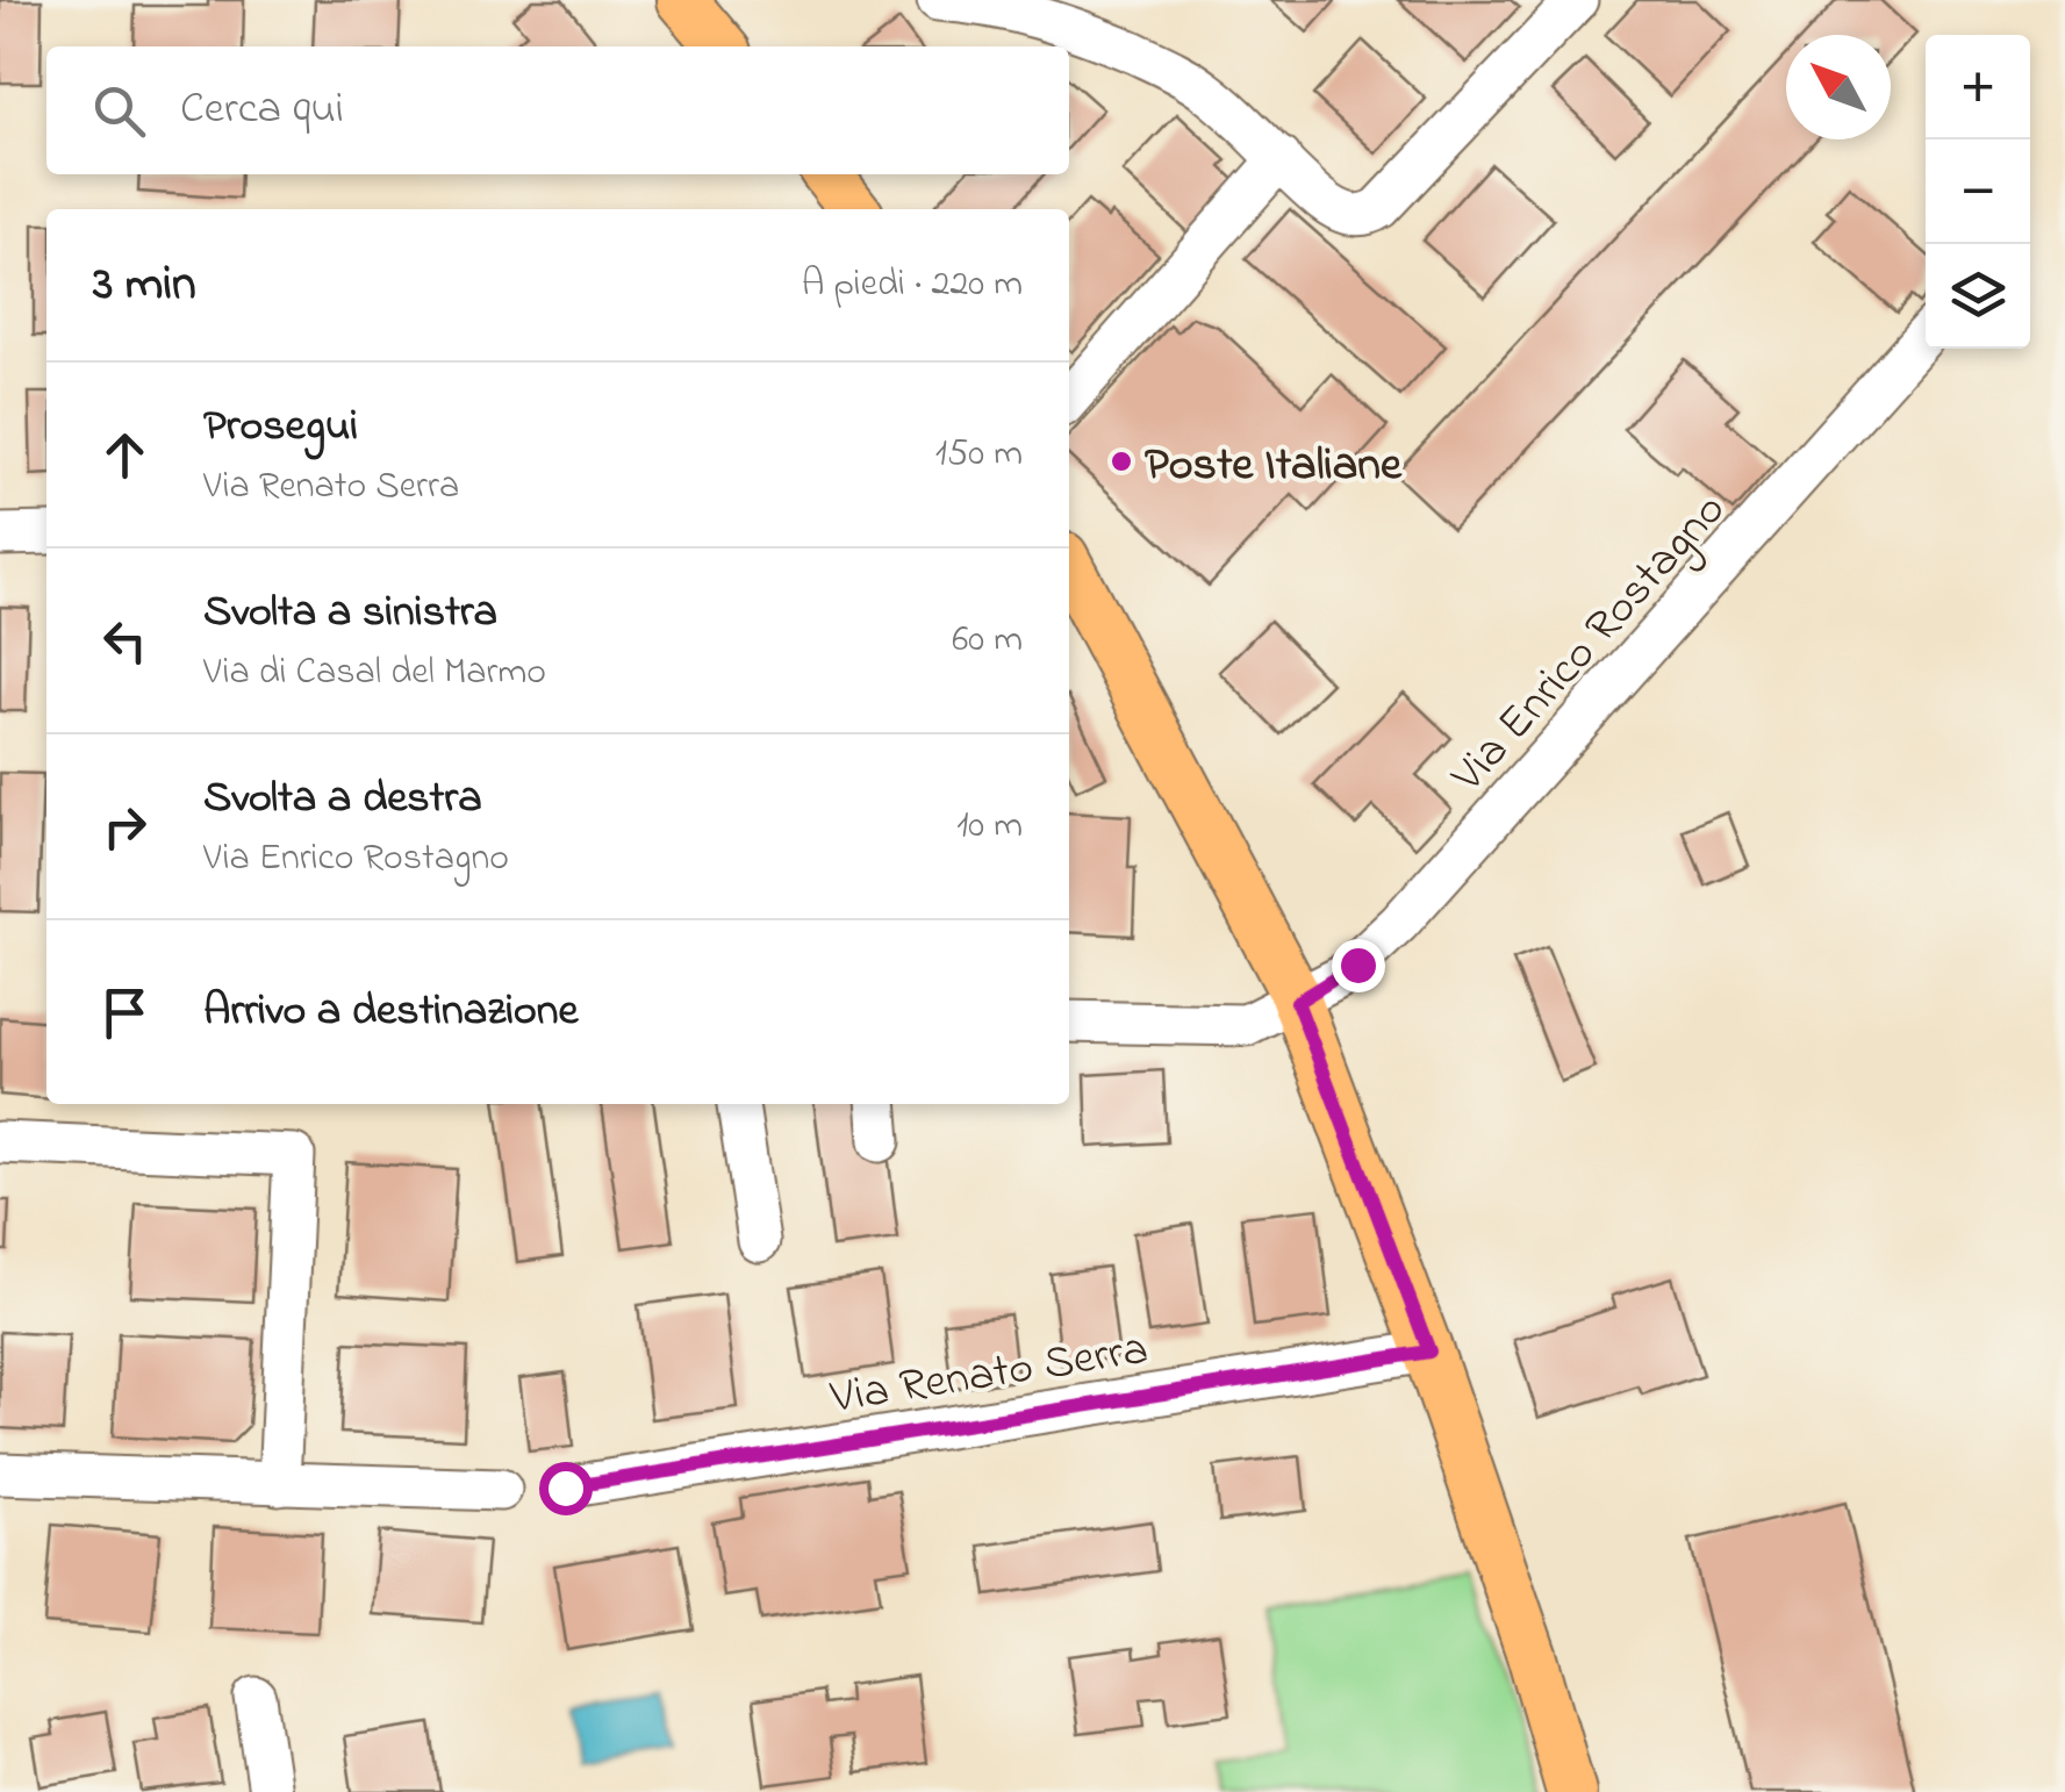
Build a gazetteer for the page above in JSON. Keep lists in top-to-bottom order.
{
  "streets": {
    "street": ["Via Enrico Rostagno", "Via Renato Serra"]
  },
  "places": ["Poste Italiane"],
  "north": "top left",
  "page": {
    "map_buttons": ["+", "−"],
    "search": "Cerca qui",
    "heading": ["3 min", "A piedi · 220 m"],
    "list": [
      ["Prosegui", "Via Renato Serra", "150 m"],
      ["Svolta a sinistra", "Via di Casal del Marmo", "60 m"],
      ["Svolta a destra", "Via Enrico Rostagno", "10 m"],
      "Arrivo a destinazione"
    ]
  }
}
